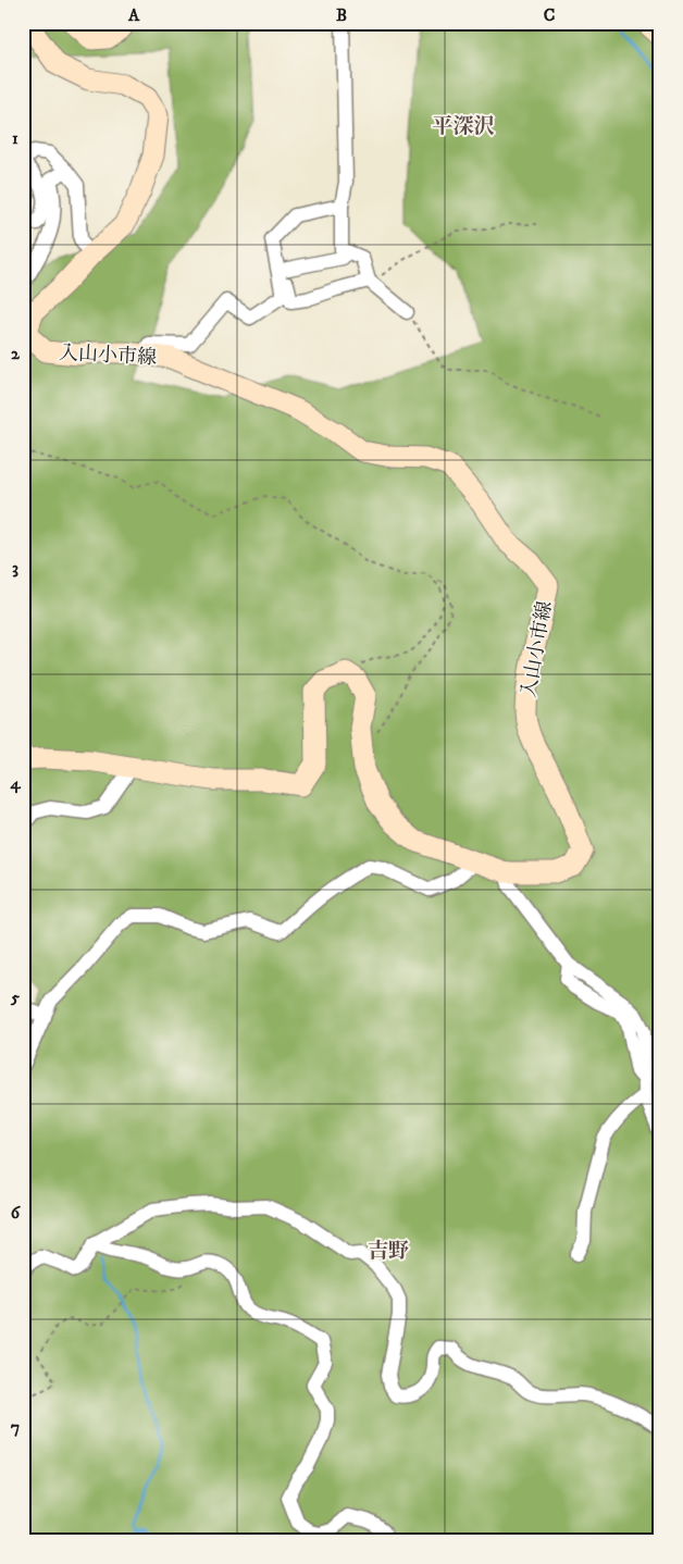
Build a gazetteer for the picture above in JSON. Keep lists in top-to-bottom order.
{
  "streets": {
    "main road": ["入山小市線"]
  },
  "districts": ["平深沢", "吉野"],
  "grid": {
    "columns": ["A", "B", "C"],
    "rows": [
      "1",
      "2",
      "3",
      "4",
      "5",
      "6",
      "7"
    ]
  }
}
